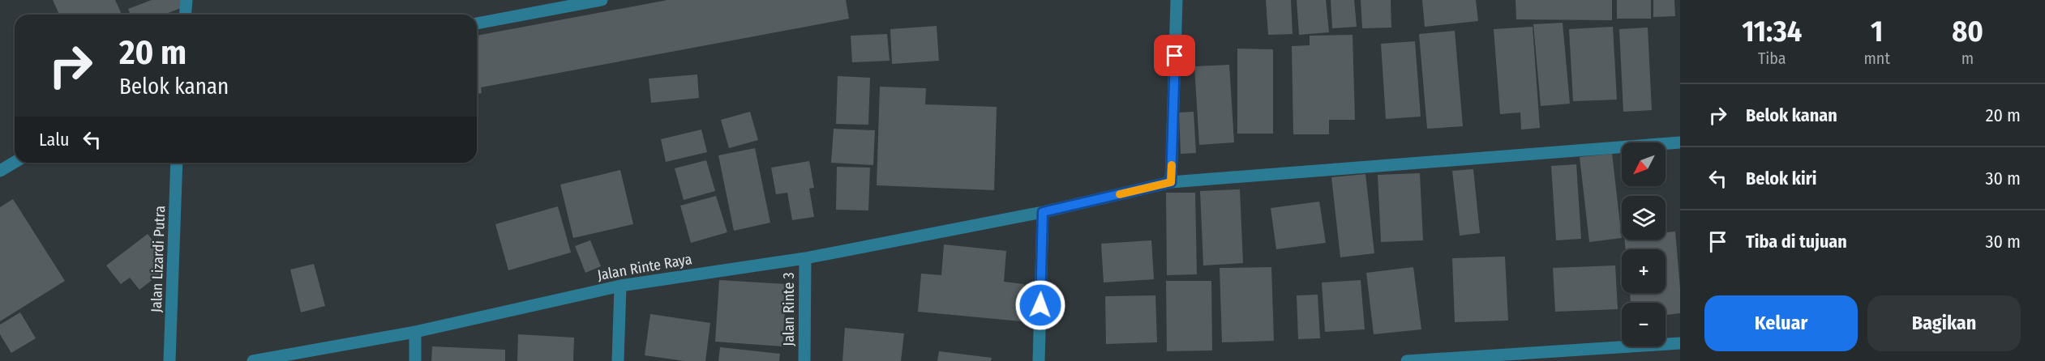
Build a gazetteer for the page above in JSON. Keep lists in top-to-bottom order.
{
  "streets": {
    "street": ["Jalan Lizardi Putra", "Jalan Rinte Raya", "Jalan Rinte 3"]
  },
  "crossings": [
    ["Jalan Rinte Raya", "Jalan Rinte 3"]
  ],
  "north": "bottom left",
  "page": {
    "eta": [
      "11:34",
      "Tiba",
      "1",
      "mnt",
      "80",
      "m"
    ],
    "turn": ["20 m", "Belok kanan"],
    "list": [
      {
        "name": "Belok kanan",
        "value": "20 m"
      },
      {
        "name": "Belok kiri",
        "value": "30 m"
      },
      {
        "name": "Tiba di tujuan",
        "value": "30 m"
      }
    ],
    "then": "Lalu",
    "map_buttons": ["+", "−"],
    "buttons": ["Keluar", "Bagikan"]
  }
}
